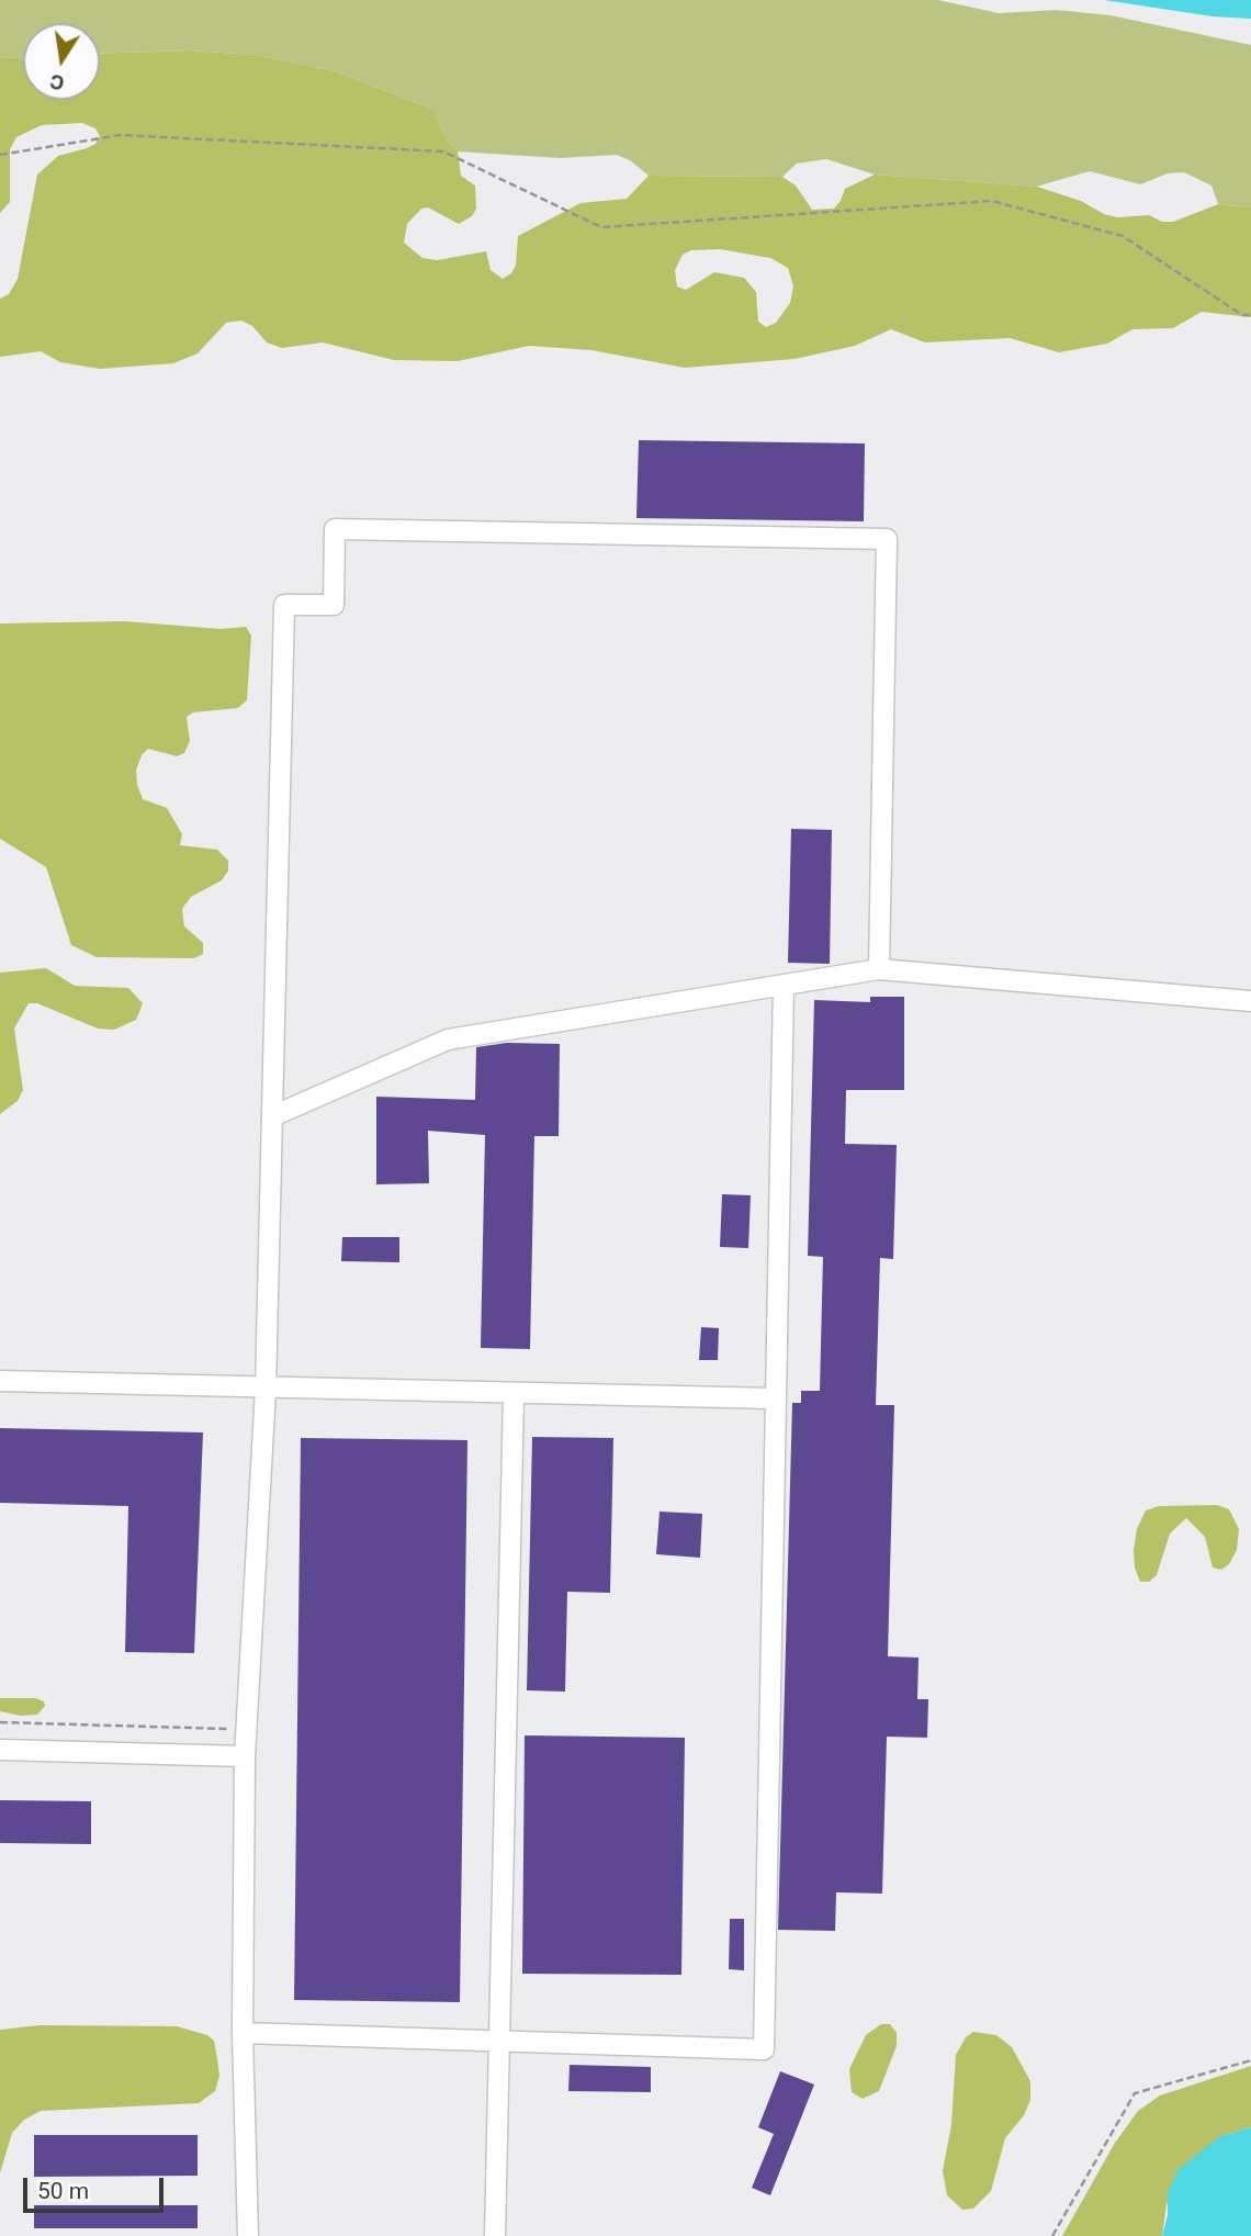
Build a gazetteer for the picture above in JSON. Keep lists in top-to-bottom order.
{
  "scale_bar": "50 m",
  "north": "bottom"
}
